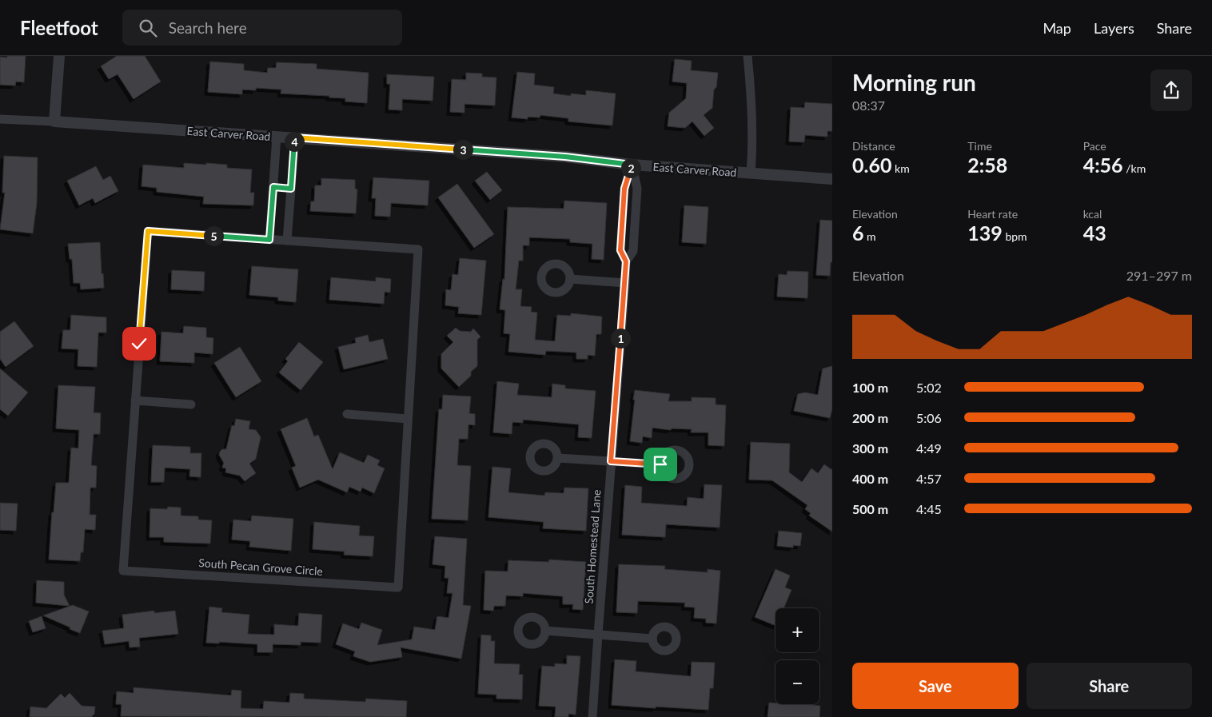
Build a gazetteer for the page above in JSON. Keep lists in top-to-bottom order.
{
  "streets": {
    "street": ["East Carver Road", "South Homestead Lane", "South Pecan Grove Circle"]
  },
  "crossings": [
    ["East Carver Road", "South Homestead Lane"]
  ],
  "page": {
    "header": "Fleetfoot",
    "search": "Search here",
    "nav": ["Map", "Layers", "Share"],
    "heading": ["Morning run", "08:37"],
    "stats": [
      ["Distance", "0.60 km"],
      ["Time", "2:58"],
      ["Pace", "4:56 /km"],
      ["Elevation", "6 m"],
      ["Heart rate", "139 bpm"],
      ["kcal", "43"]
    ],
    "pins": [
      "4",
      "3",
      "2",
      "5",
      "1"
    ],
    "chart": ["Elevation", "291–297 m"],
    "list": [
      {
        "name": "100 m",
        "note": "5:02"
      },
      {
        "name": "200 m",
        "note": "5:06"
      },
      {
        "name": "300 m",
        "note": "4:49"
      },
      {
        "name": "400 m",
        "note": "4:57"
      },
      {
        "name": "500 m",
        "note": "4:45"
      }
    ],
    "map_buttons": ["+", "−"],
    "buttons": ["Save", "Share"]
  }
}
